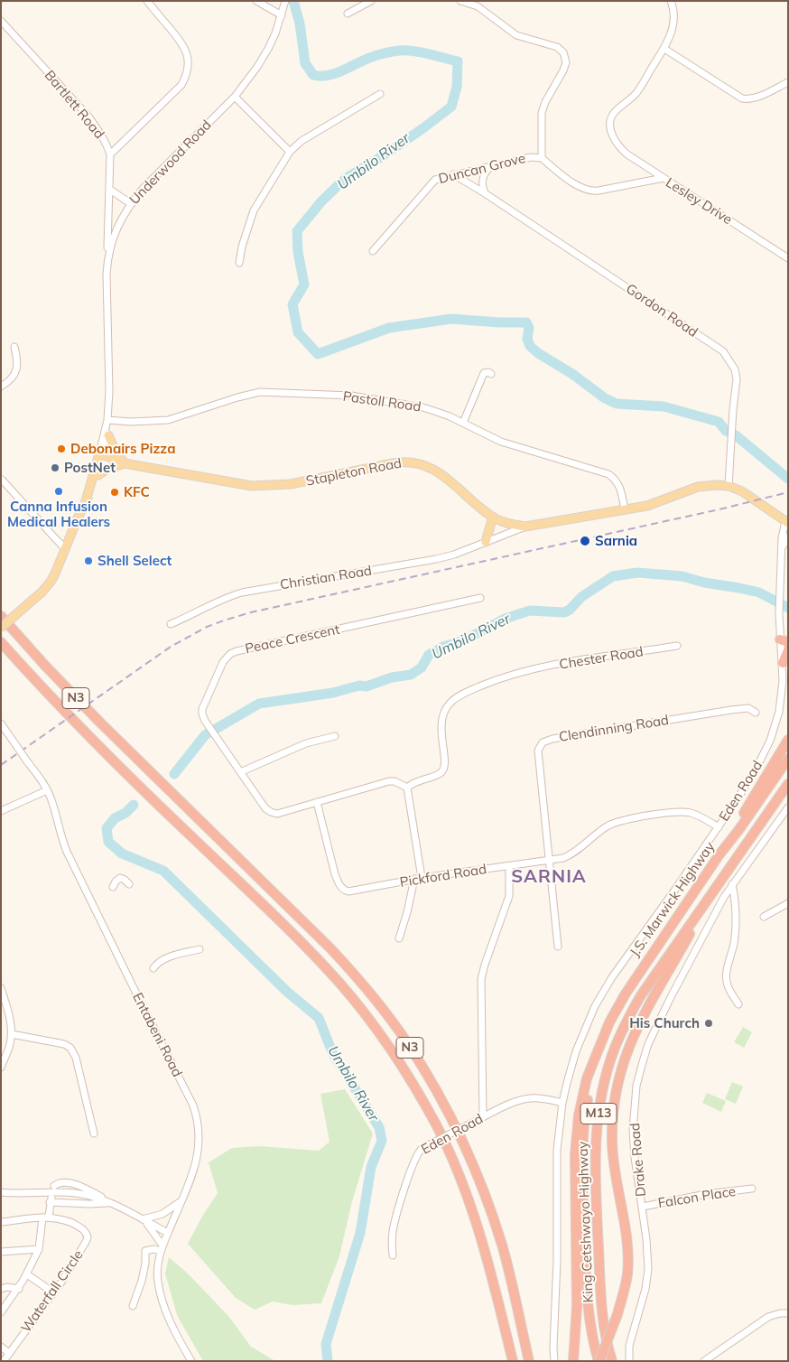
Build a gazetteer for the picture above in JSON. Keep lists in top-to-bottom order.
{
  "streets": {
    "highway": [
      "N3",
      "J.S. Marwick Highway",
      "M13",
      "King Cetshwayo Highway"
    ],
    "main road": ["Underwood Road", "Stapleton Road"],
    "street": [
      "Bartlett Road",
      "Duncan Grove",
      "Lesley Drive",
      "Gordon Road",
      "Pastoll Road",
      "Christian Road",
      "Peace Crescent",
      "Chester Road",
      "Clendinning Road",
      "Eden Road",
      "Pickford Road",
      "Entabeni Road",
      "Drake Road",
      "Falcon Place",
      "Waterfall Circle"
    ]
  },
  "crossings": [
    ["Bartlett Road", "Underwood Road"],
    ["Underwood Road", "Pastoll Road"],
    ["Underwood Road", "Stapleton Road"],
    ["Duncan Grove", "Lesley Drive"],
    ["Duncan Grove", "Gordon Road"],
    ["Gordon Road", "Stapleton Road"],
    ["Pastoll Road", "Stapleton Road"],
    ["Stapleton Road", "Christian Road"],
    ["Stapleton Road", "Eden Road"],
    ["Peace Crescent", "Pickford Road"],
    ["Clendinning Road", "Pickford Road"],
    ["Eden Road", "Pickford Road"],
    ["J.S. Marwick Highway", "King Cetshwayo Highway"],
    ["M13", "King Cetshwayo Highway"],
    ["Drake Road", "Falcon Place"]
  ],
  "districts": ["SARNIA"],
  "water": ["Umbilo River"],
  "places": [
    "Debonairs Pizza",
    "PostNet",
    "Canna Infusion Medical Healers",
    "KFC",
    "Sarnia",
    "Shell Select",
    "His Church"
  ]
}
